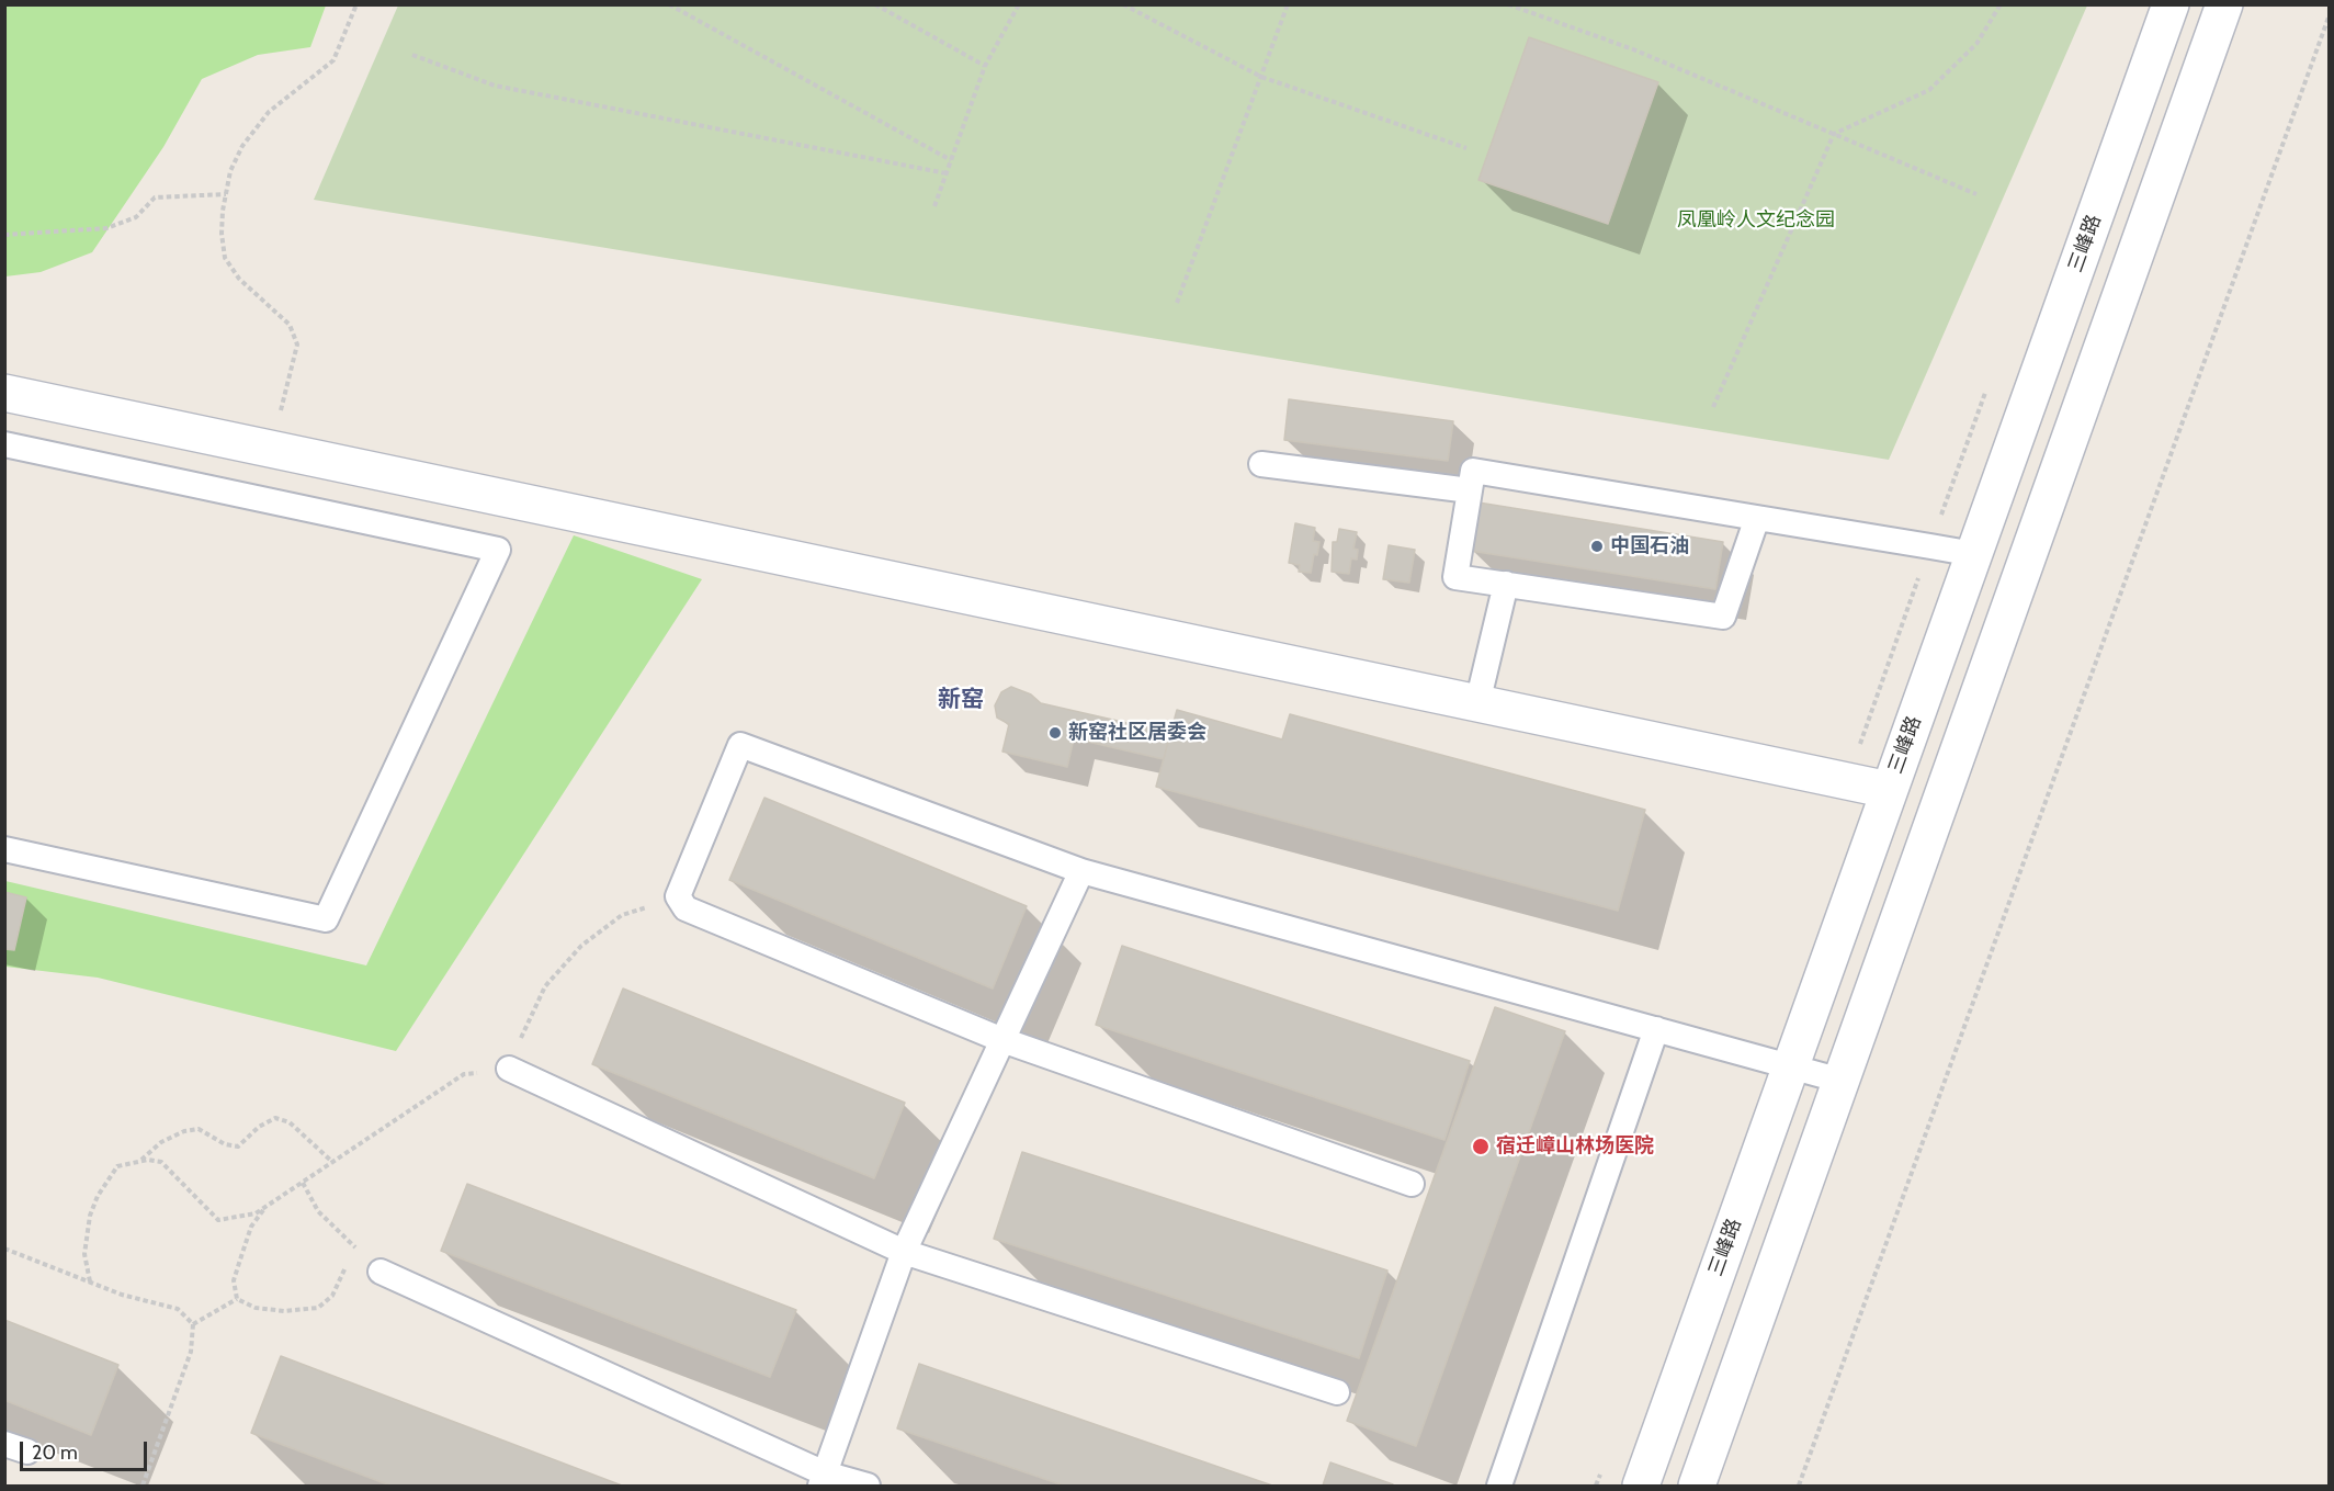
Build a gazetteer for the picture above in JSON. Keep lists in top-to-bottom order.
{
  "streets": {
    "main road": ["三峰路"]
  },
  "districts": ["新窑"],
  "parks": ["凤凰岭人文纪念园"],
  "places": ["中国石油", "新窑社区居委会", "宿迁嶂山林场医院"],
  "scale_bar": "20 m"
}
